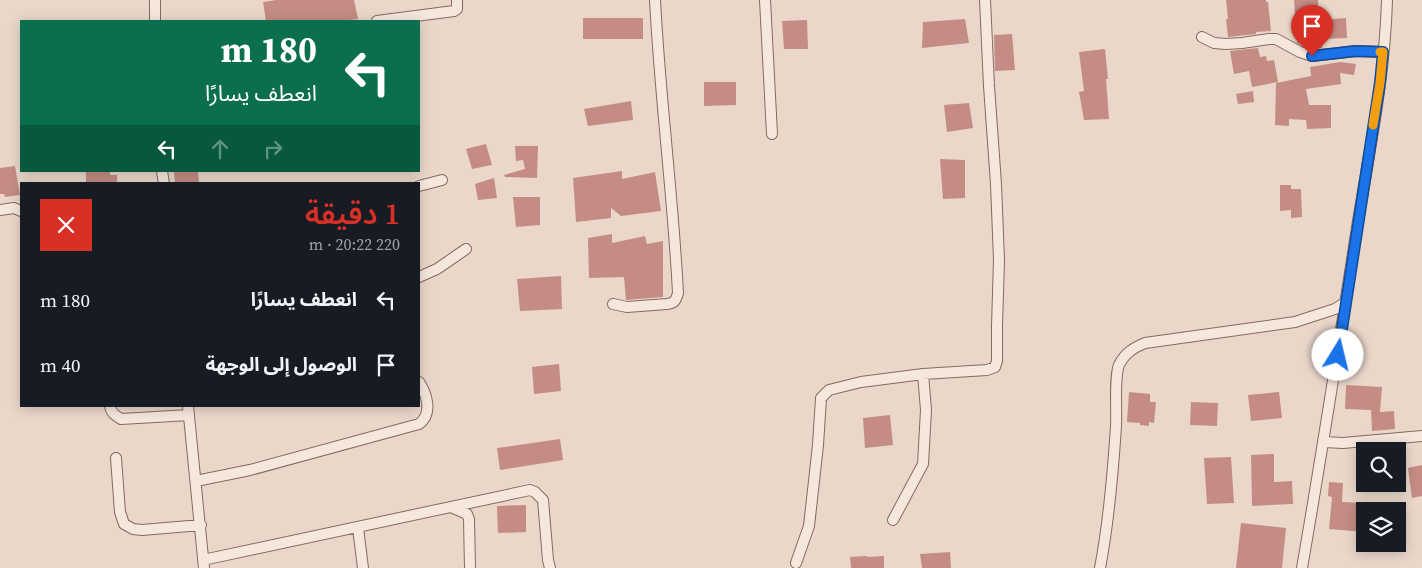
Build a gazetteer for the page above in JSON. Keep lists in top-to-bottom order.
{
  "page": {
    "turn": ["180 m", "انعطف يسارًا"],
    "heading": ["1 دقيقة", "220 m · 20:22"],
    "list": [
      {
        "name": "انعطف يسارًا",
        "value": "180 m"
      },
      {
        "name": "الوصول إلى الوجهة",
        "value": "40 m"
      }
    ]
  }
}
